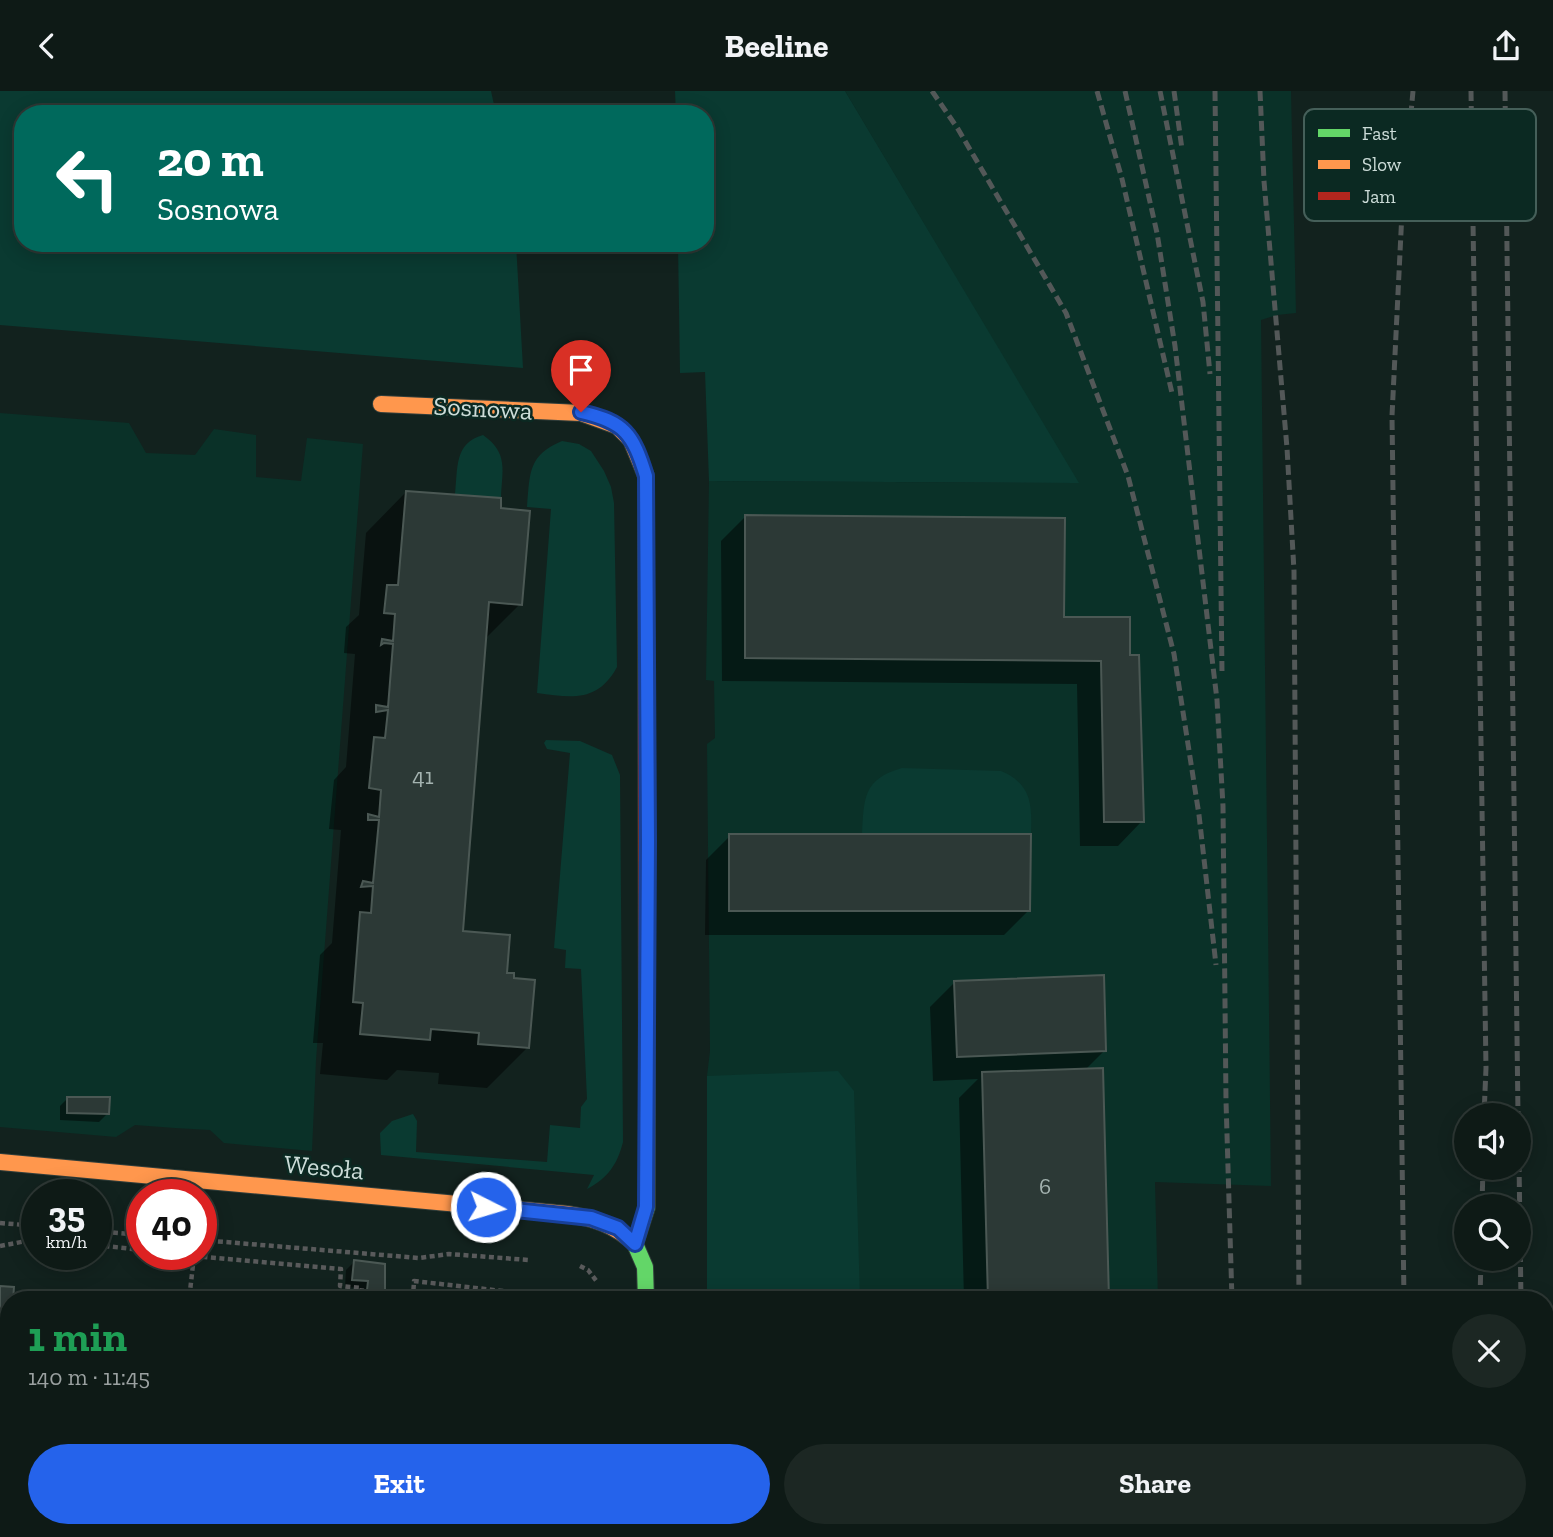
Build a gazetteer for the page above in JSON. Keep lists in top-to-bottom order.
{
  "streets": {
    "street": ["Sosnowa", "Wesoła"]
  },
  "crossings": [
    ["Sosnowa", "Wesoła"]
  ],
  "house_numbers": ["41", "6"],
  "legend": ["Fast", "Slow", "Jam"],
  "page": {
    "header": "Beeline",
    "turn": ["20 m", "Sosnowa"],
    "speed": "35 km/h",
    "limit": "40",
    "heading": ["1 min", "140 m · 11:45"],
    "buttons": ["Exit", "Share"]
  }
}
